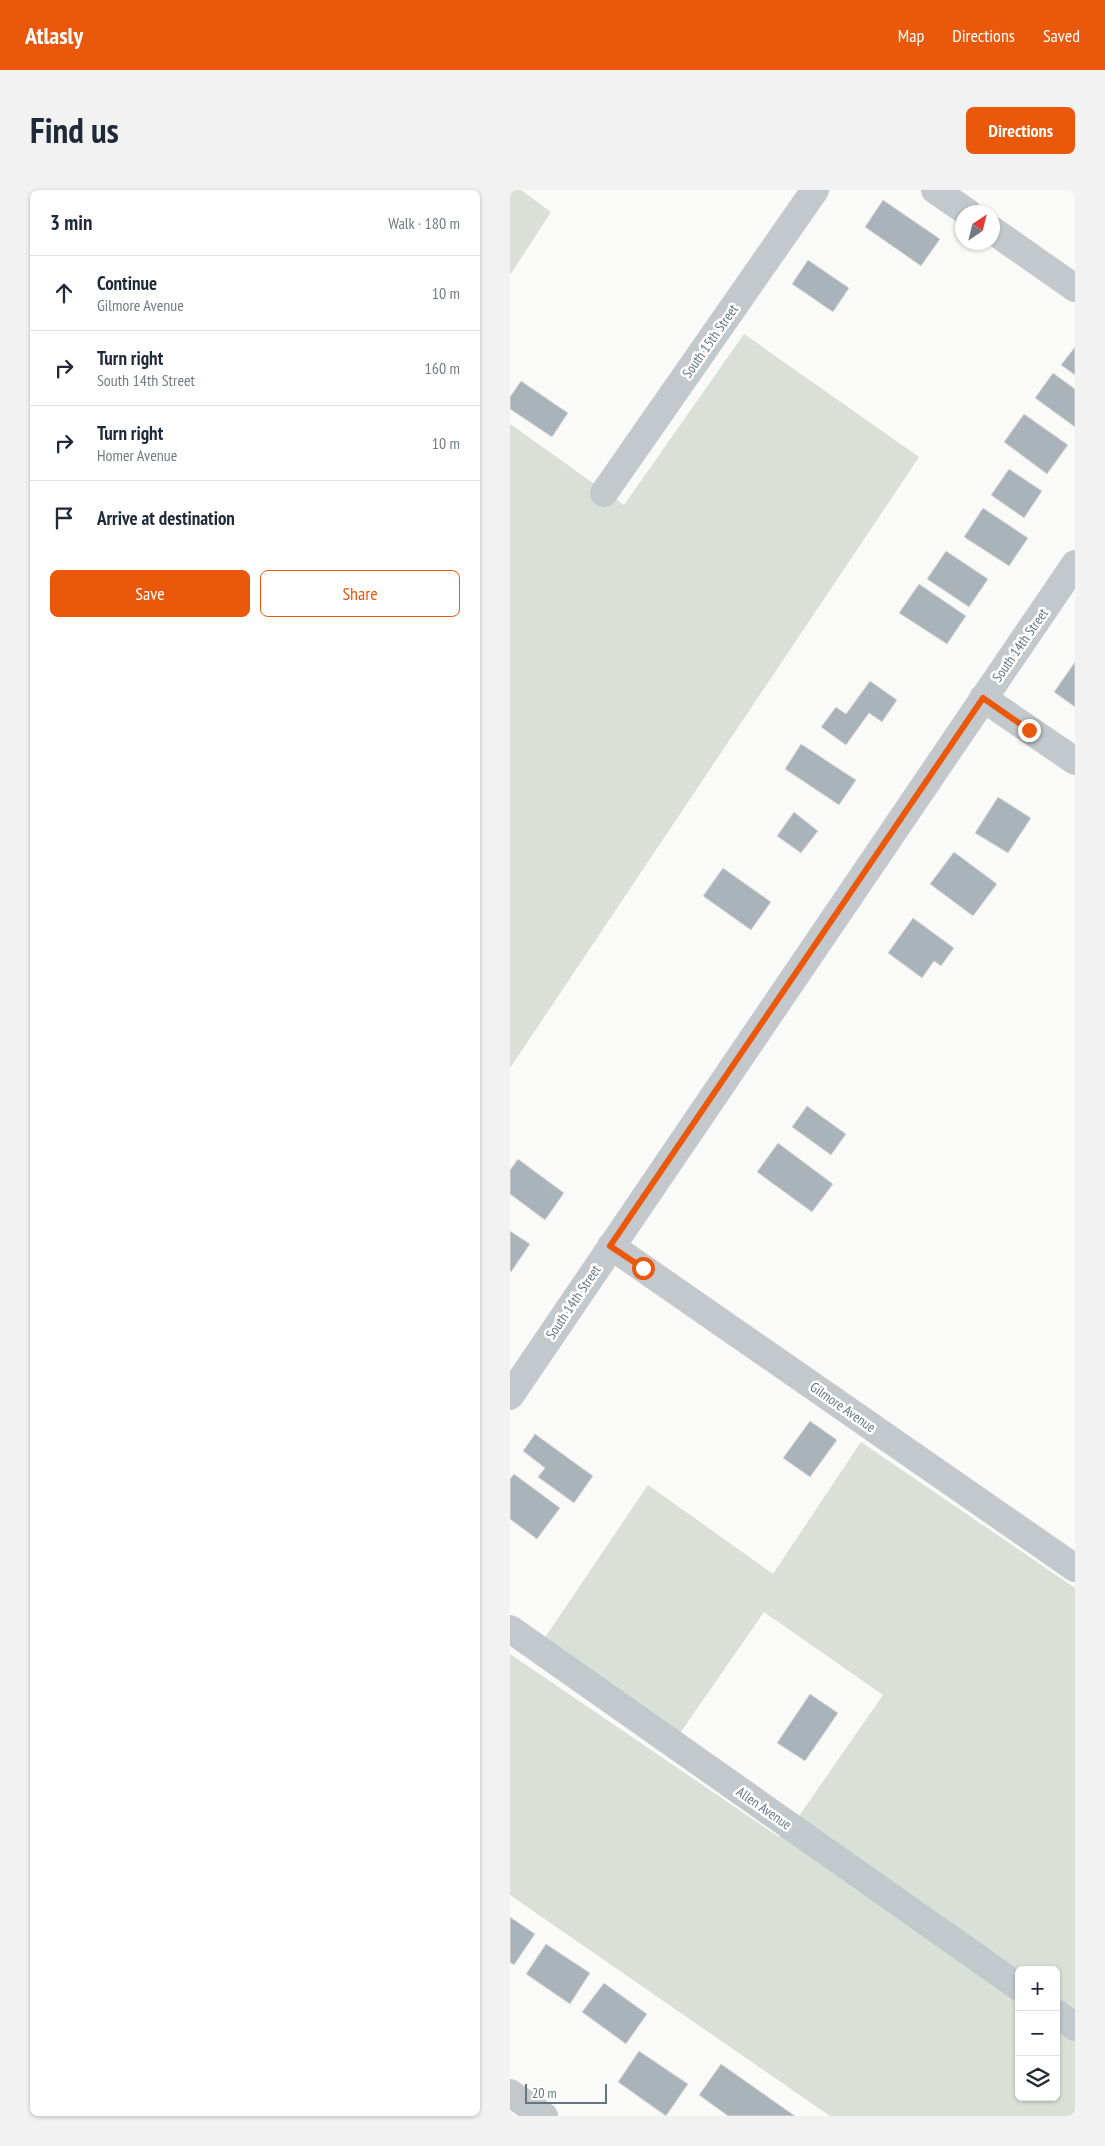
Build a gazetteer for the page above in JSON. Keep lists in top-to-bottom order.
{
  "streets": {
    "street": [
      "South 15th Street",
      "South 14th Street",
      "Gilmore Avenue",
      "Allen Avenue"
    ]
  },
  "crossings": [
    ["South 14th Street", "Gilmore Avenue"]
  ],
  "scale_bar": "20 m",
  "north": "top right",
  "page": {
    "header": "Atlasly",
    "nav": ["Map", "Directions", "Saved"],
    "title": "Find us",
    "buttons": [
      "Directions",
      ["Save", "Share"]
    ],
    "heading": ["3 min", "Walk · 180 m"],
    "list": [
      ["Continue", "Gilmore Avenue", "10 m"],
      ["Turn right", "South 14th Street", "160 m"],
      ["Turn right", "Homer Avenue", "10 m"],
      "Arrive at destination"
    ],
    "map_buttons": ["+", "−"],
    "scale": "20 m"
  }
}
